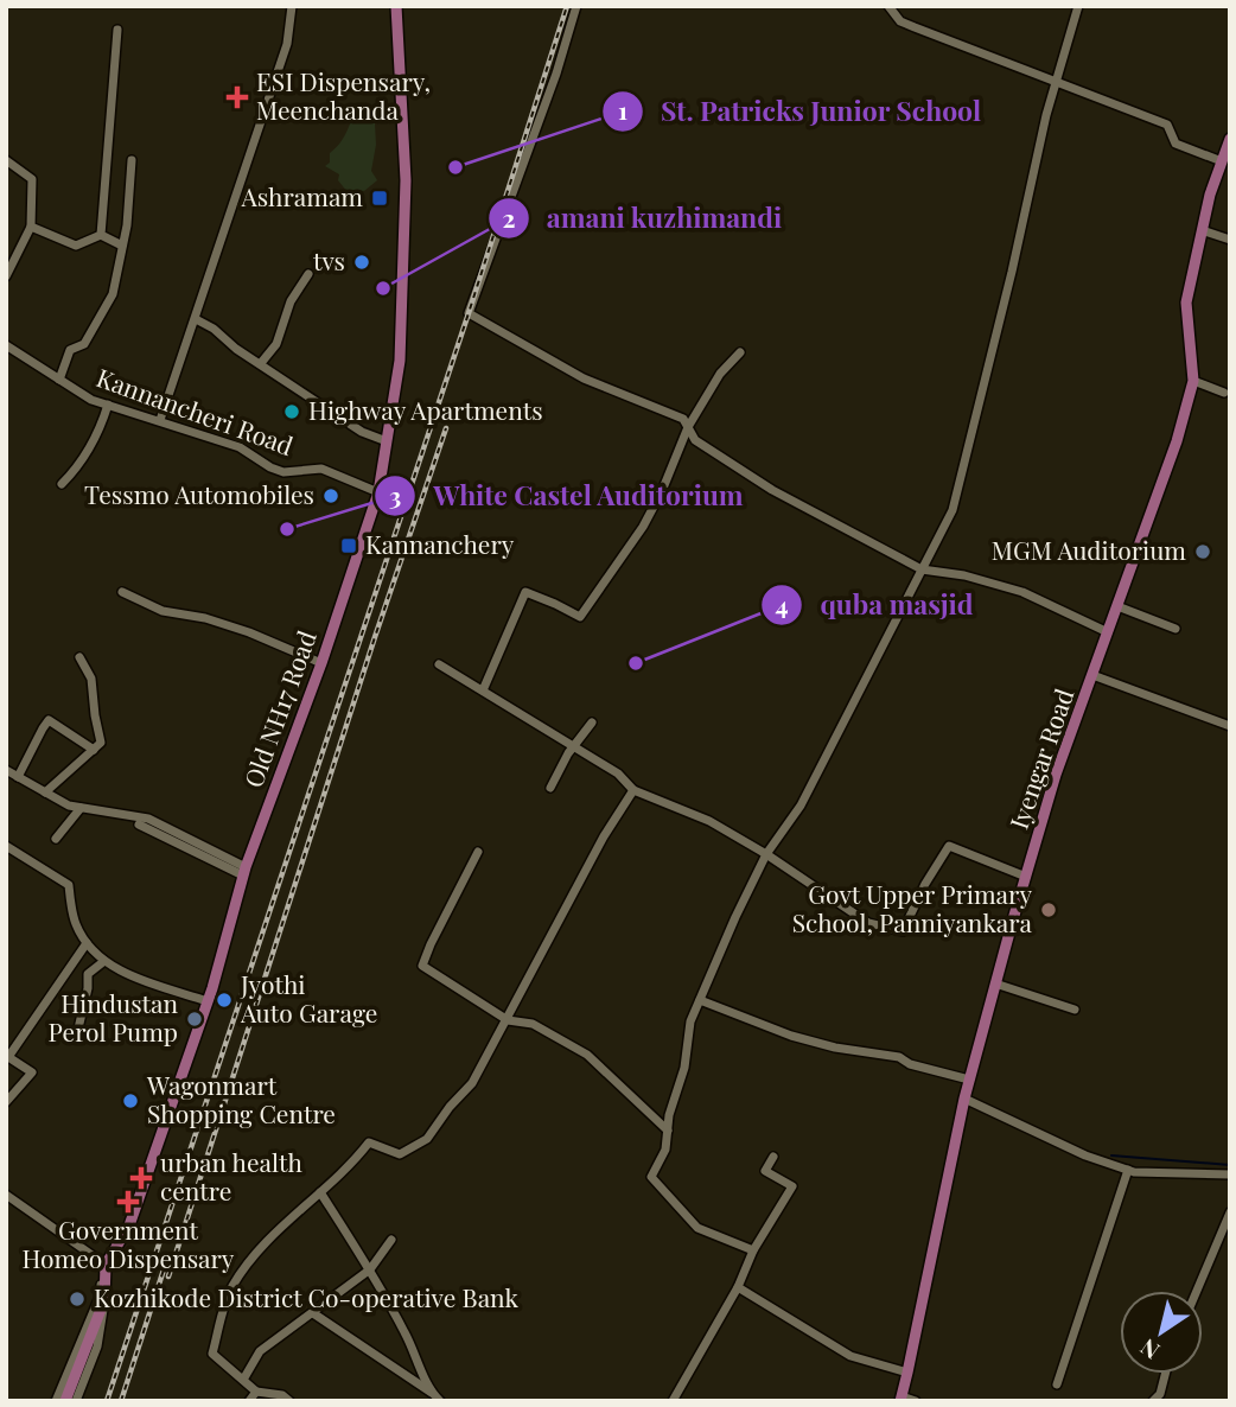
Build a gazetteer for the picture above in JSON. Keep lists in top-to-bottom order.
{
  "streets": {
    "main road": ["Old NH17 Road", "Iyengar Road"],
    "street": ["Kannancheri Road"]
  },
  "crossings": [
    ["Kannancheri Road", "Old NH17 Road"]
  ],
  "places": {
    "health": ["ESI Dispensary, Meenchanda", "urban health centre", "Government Homeo Dispensary"],
    "other": [
      "St. Patricks Junior School",
      "tvs",
      "amani kuzhimandi",
      "Highway Apartments",
      "Tessmo Automobiles",
      "White Castel Auditorium",
      "MGM Auditorium",
      "quba masjid",
      "Govt Upper Primary School, Panniyankara",
      "Jyothi Auto Garage",
      "Hindustan Perol Pump",
      "Wagonmart Shopping Centre",
      "Kozhikode District Co-operative Bank"
    ],
    "transit": ["Ashramam", "Kannanchery"]
  },
  "north": "bottom left"
}
